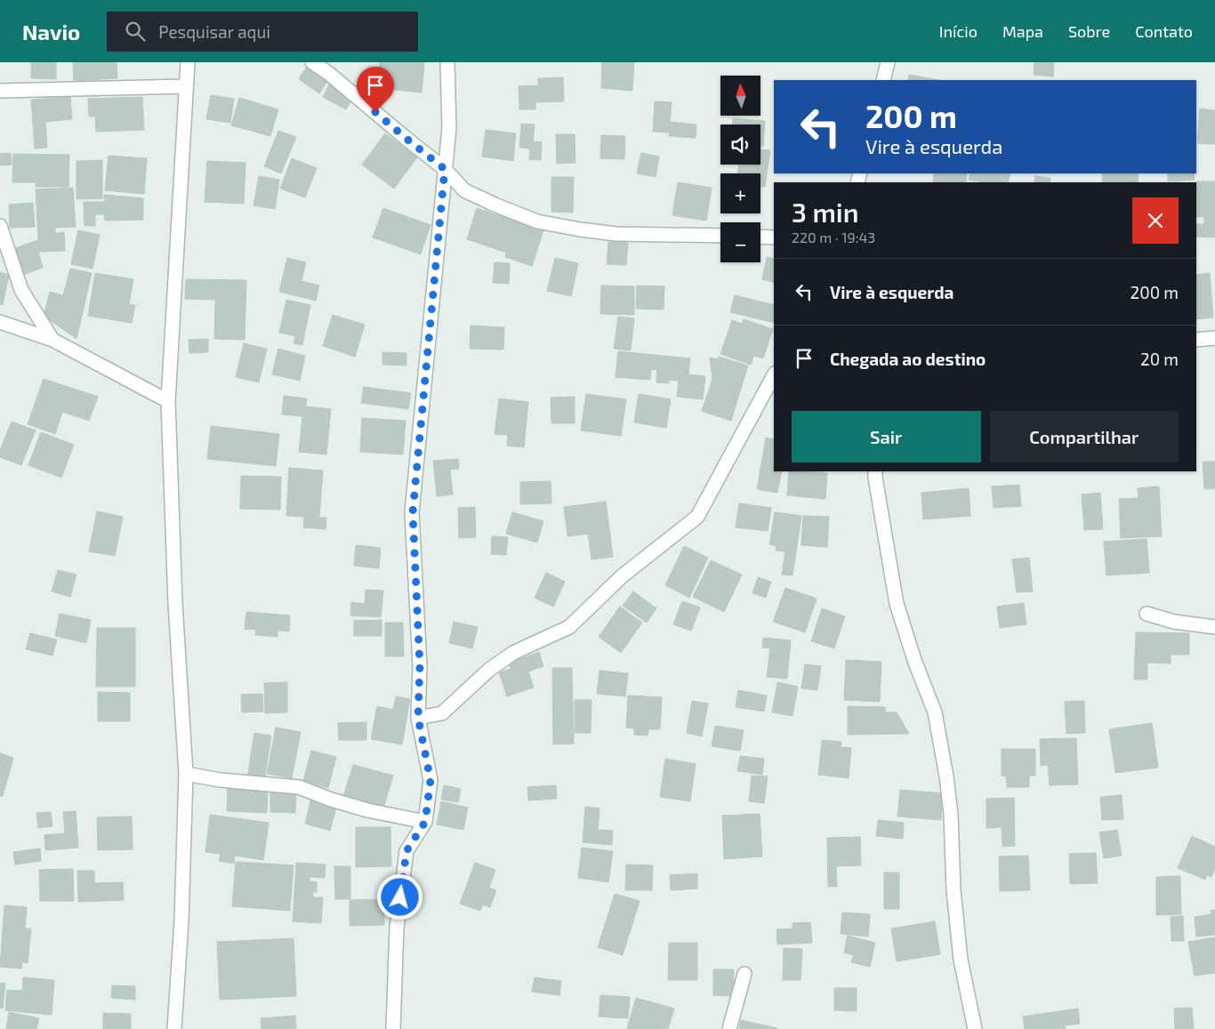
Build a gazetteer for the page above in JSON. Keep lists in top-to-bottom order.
{
  "north": "top",
  "page": {
    "header": "Navio",
    "search": "Pesquisar aqui",
    "nav": [
      "Início",
      "Mapa",
      "Sobre",
      "Contato"
    ],
    "map_buttons": ["+", "−"],
    "turn": ["200 m", "Vire à esquerda"],
    "heading": ["3 min", "220 m · 19:43"],
    "list": [
      {
        "name": "Vire à esquerda",
        "value": "200 m"
      },
      {
        "name": "Chegada ao destino",
        "value": "20 m"
      }
    ],
    "buttons": ["Sair", "Compartilhar"]
  }
}
